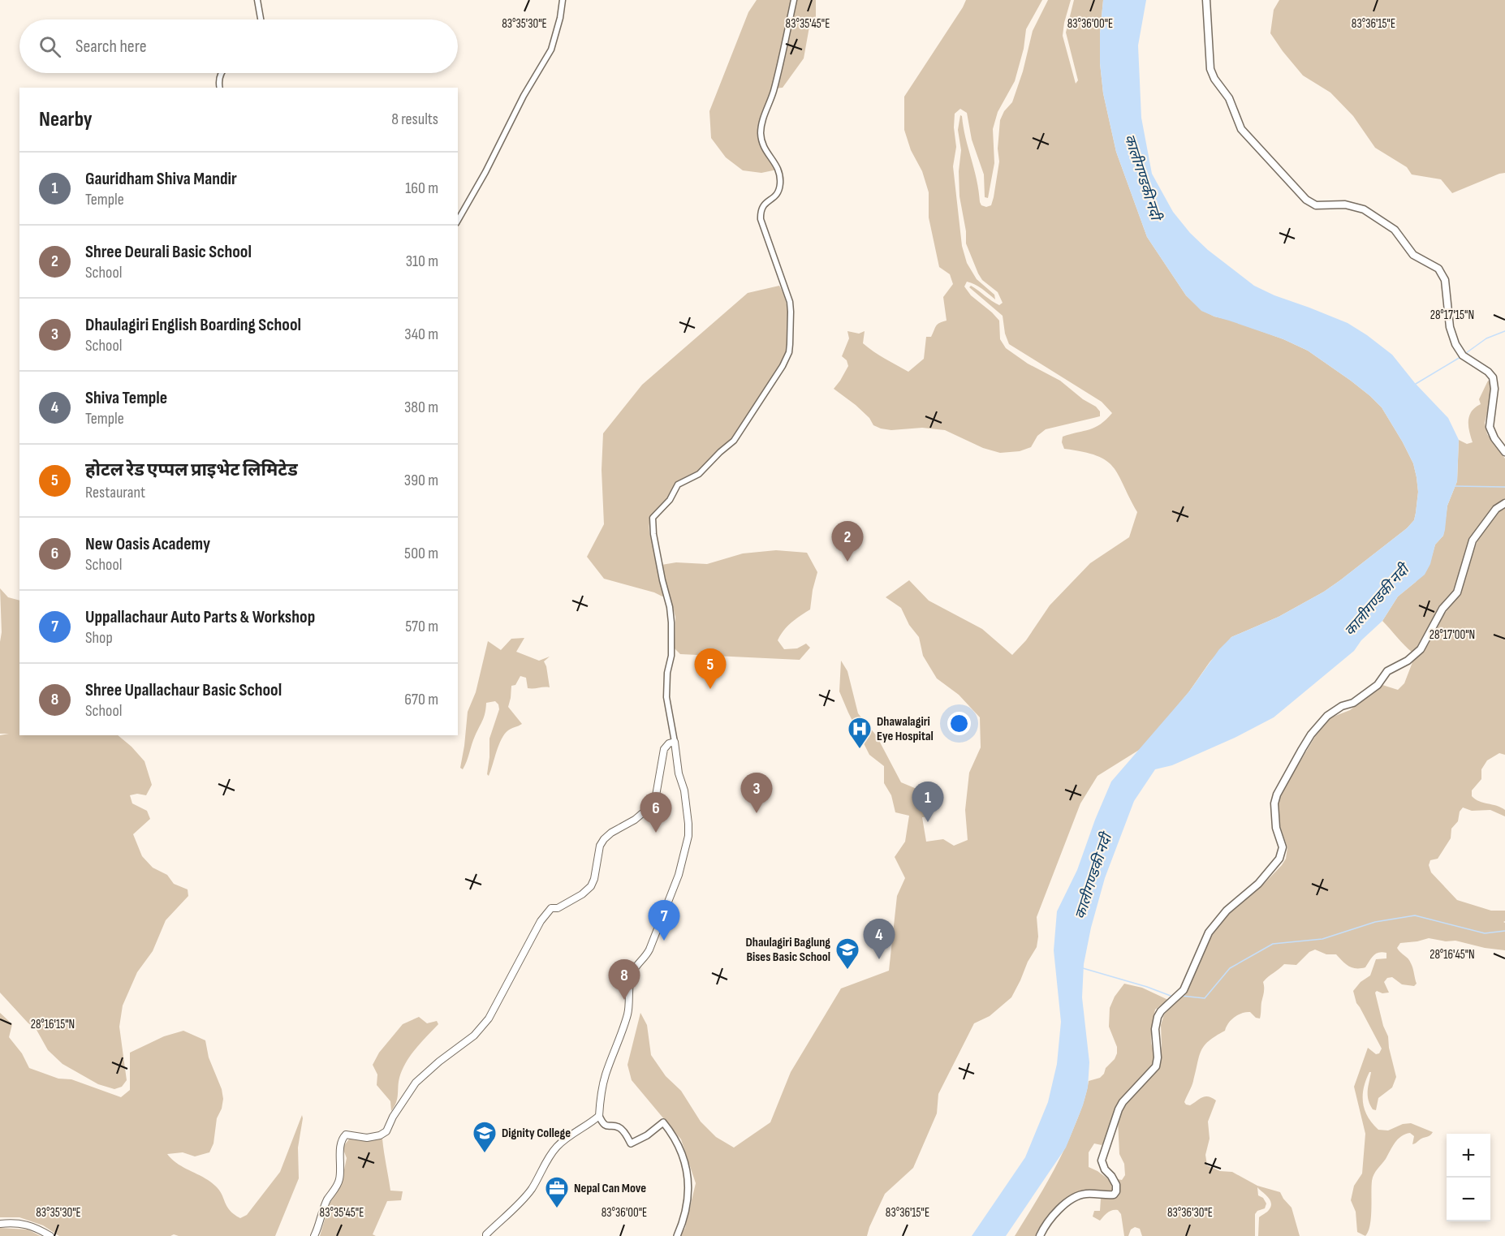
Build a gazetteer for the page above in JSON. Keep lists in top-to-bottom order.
{
  "water": ["कालीगण्डकी नदी"],
  "places": {
    "hospital": ["Dhawalagiri Eye Hospital"],
    "school or university": ["Dhaulagiri Baglung Bises Basic School", "Dignity College"],
    "office": ["Nepal Can Move"]
  },
  "page": {
    "search": "Search here",
    "heading": ["Nearby", "8 results"],
    "list": [
      {
        "mark": "1",
        "name": "Gauridham Shiva Mandir",
        "note": "Temple",
        "value": "160 m"
      },
      {
        "mark": "2",
        "name": "Shree Deurali Basic School",
        "note": "School",
        "value": "310 m"
      },
      {
        "mark": "3",
        "name": "Dhaulagiri English Boarding School",
        "note": "School",
        "value": "340 m"
      },
      {
        "mark": "4",
        "name": "Shiva Temple",
        "note": "Temple",
        "value": "380 m"
      },
      {
        "mark": "5",
        "name": "होटल रेड एप्पल प्राइभेट लिमिटेड",
        "note": "Restaurant",
        "value": "390 m"
      },
      {
        "mark": "6",
        "name": "New Oasis Academy",
        "note": "School",
        "value": "500 m"
      },
      {
        "mark": "7",
        "name": "Uppallachaur Auto Parts & Workshop",
        "note": "Shop",
        "value": "570 m"
      },
      {
        "mark": "8",
        "name": "Shree Upallachaur Basic School",
        "note": "School",
        "value": "670 m"
      }
    ],
    "pins": [
      "2",
      "5",
      "3",
      "1",
      "6",
      "7",
      "4",
      "8"
    ],
    "map_buttons": ["+", "−"]
  },
  "coordinates": [
    "83°35'30\"E",
    "83°35'45\"E",
    "83°36'00\"E",
    "83°36'15\"E",
    "28°17'15\"N",
    "28°17'00\"N",
    "28°16'45\"N",
    "28°16'15\"N",
    "83°36'30\"E"
  ]
}
